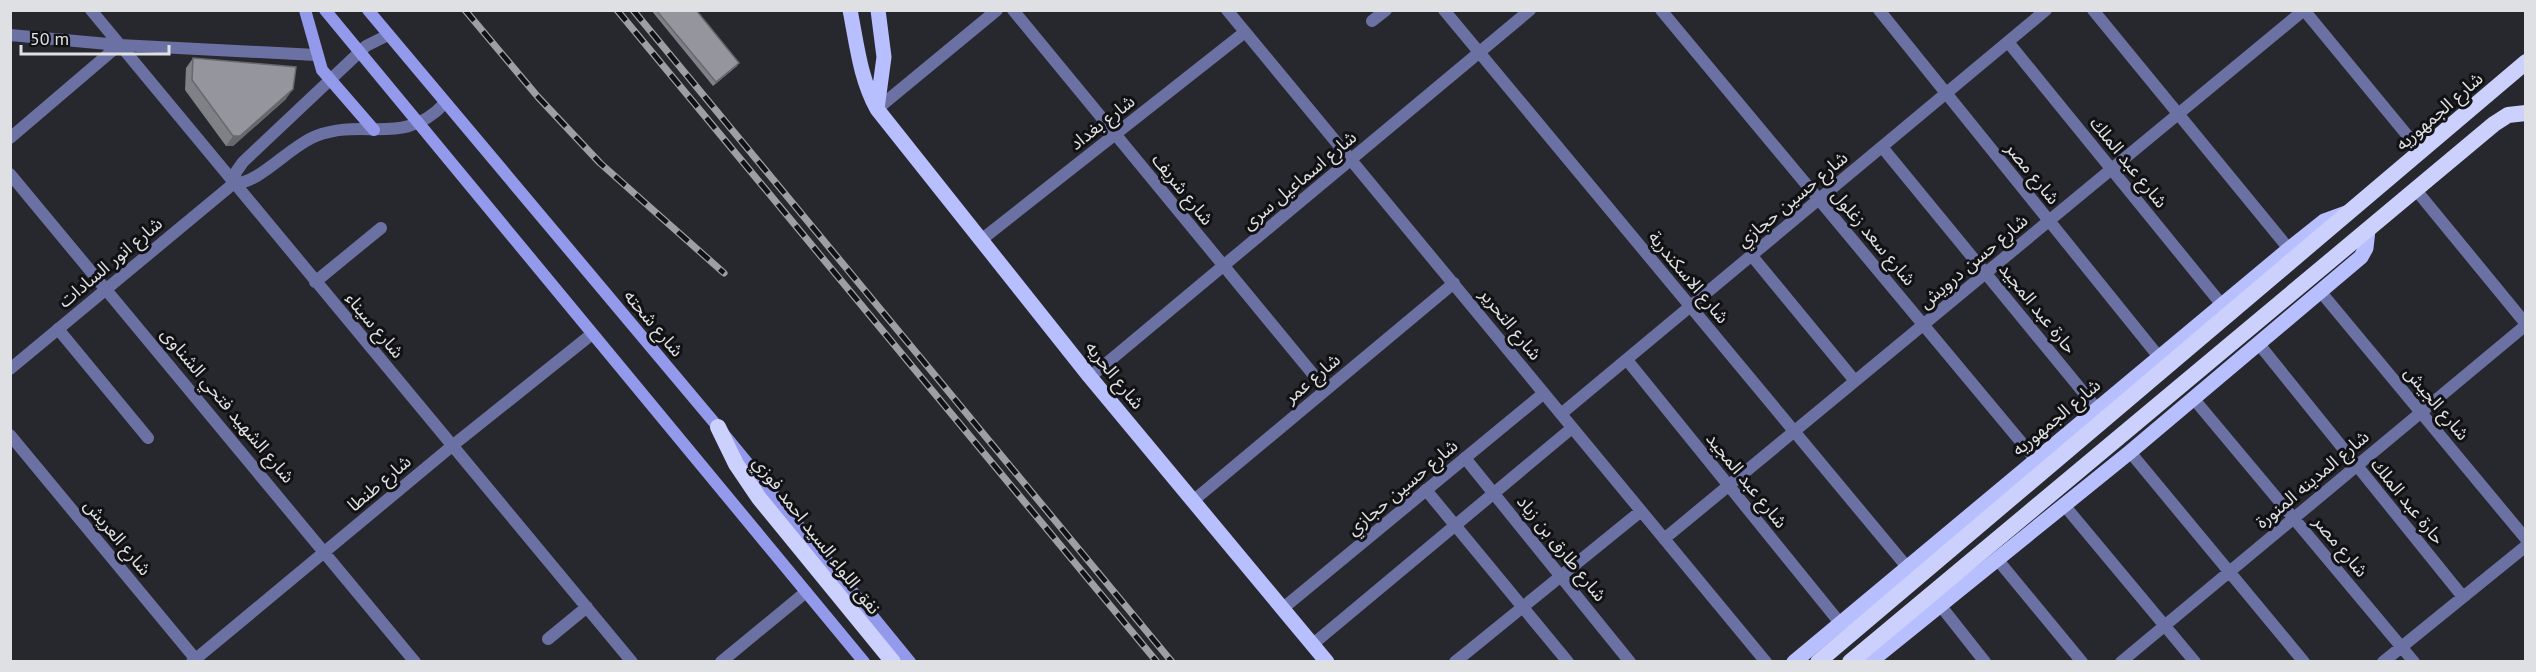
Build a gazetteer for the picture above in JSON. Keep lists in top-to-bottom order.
{
  "streets": {
    "highway": ["شارع الجمهوريه", "نفق اللواء السيد احمد فوزي"],
    "main road": ["شارع شحته", "شارع الحريه"],
    "street": [
      "شارع بغداد",
      "شارع عبد الملك",
      "شارع مصر",
      "شارع اسماعيل سرى",
      "شارع شريف",
      "شارع حسين حجازي",
      "شارع سعد زغلول",
      "شارع حسن درويش",
      "شارع انور السادات",
      "شارع الاسكندرية",
      "حارة عبد المجيد",
      "شارع التحرير",
      "شارع سيناء",
      "شارع عمر",
      "شارع الجيش",
      "شارع الشهيد فتحي الشناوى",
      "شارع المدينه المنورة",
      "شارع عبد المجيد",
      "شارع طنطا",
      "حارة عبد الملك",
      "شارع العريش",
      "شارع طارق بن زياد"
    ]
  },
  "crossings": [
    ["شارع الجمهوريه", "شارع عبد الملك"],
    ["شارع الجمهوريه", "شارع مصر"],
    ["شارع الجمهوريه", "شارع سعد زغلول"],
    ["شارع الجمهوريه", "شارع الاسكندرية"],
    ["شارع الجمهوريه", "حارة عبد المجيد"],
    ["شارع الجمهوريه", "شارع عبد المجيد"],
    ["شارع بغداد", "شارع شريف"],
    ["شارع بغداد", "شارع التحرير"],
    ["شارع بغداد", "شارع الحريه"],
    ["شارع عبد الملك", "شارع حسين حجازي"],
    ["شارع عبد الملك", "شارع حسن درويش"],
    ["شارع مصر", "شارع حسين حجازي"],
    ["شارع مصر", "شارع حسن درويش"],
    ["شارع مصر", "شارع المدينه المنورة"],
    ["شارع اسماعيل سرى", "شارع شريف"],
    ["شارع اسماعيل سرى", "شارع الاسكندرية"],
    ["شارع اسماعيل سرى", "شارع التحرير"],
    ["شارع اسماعيل سرى", "شارع الحريه"],
    ["شارع شريف", "شارع عمر"],
    ["شارع حسين حجازي", "شارع سعد زغلول"],
    ["شارع حسين حجازي", "شارع الاسكندرية"],
    ["شارع حسين حجازي", "حارة عبد المجيد"],
    ["شارع حسين حجازي", "شارع التحرير"],
    ["شارع حسين حجازي", "شارع الحريه"],
    ["شارع حسين حجازي", "شارع عبد المجيد"],
    ["شارع حسين حجازي", "شارع طارق بن زياد"],
    ["شارع سعد زغلول", "شارع حسن درويش"],
    ["شارع حسن درويش", "شارع الاسكندرية"],
    ["شارع حسن درويش", "حارة عبد المجيد"],
    ["شارع حسن درويش", "شارع التحرير"],
    ["شارع حسن درويش", "شارع عبد المجيد"],
    ["شارع انور السادات", "شارع شحته"],
    ["شارع انور السادات", "شارع سيناء"],
    ["شارع انور السادات", "شارع الشهيد فتحي الشناوى"],
    ["شارع شحته", "نفق اللواء السيد احمد فوزي"],
    ["شارع التحرير", "شارع عمر"],
    ["شارع سيناء", "شارع طنطا"],
    ["شارع الحريه", "شارع عمر"],
    ["شارع الجيش", "شارع المدينه المنورة"],
    ["شارع الشهيد فتحي الشناوى", "شارع طنطا"],
    ["شارع المدينه المنورة", "حارة عبد الملك"],
    ["شارع طنطا", "شارع العريش"]
  ],
  "scale_bar": "50 m"
}
